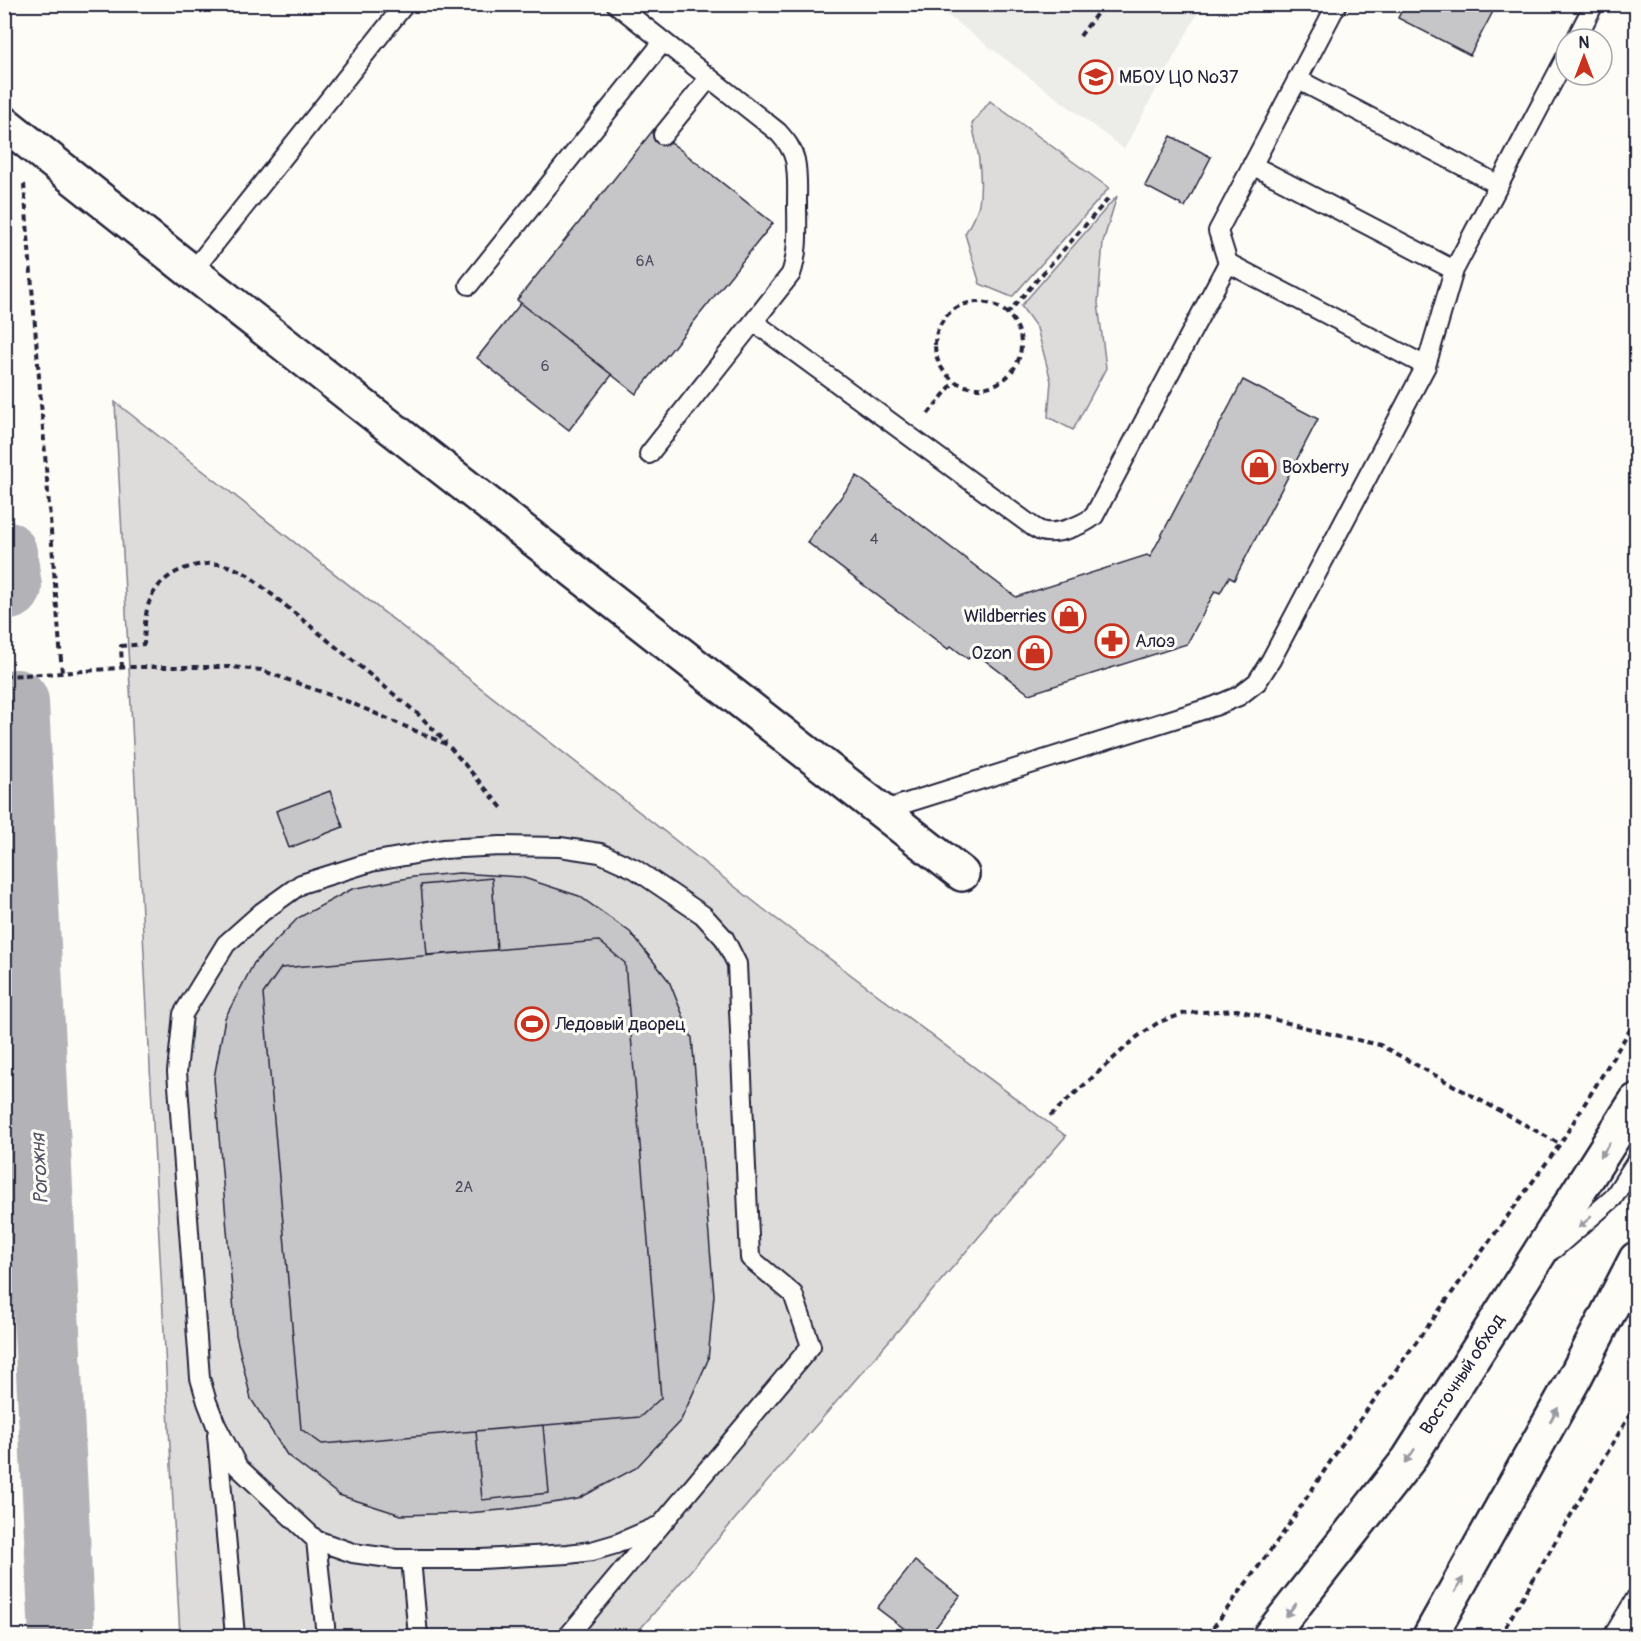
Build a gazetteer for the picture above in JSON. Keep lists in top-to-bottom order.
{
  "streets": {
    "street": ["Восточный обход"]
  },
  "water": ["Рогожня"],
  "places": {
    "school or university": ["МБОУ ЦО №37"],
    "shop": ["Boxberry", "Wildberries", "Ozon"],
    "pharmacy": ["Алоэ"],
    "sports": ["Ледовый дворец"]
  },
  "house_numbers": [
    "6А",
    "6",
    "4",
    "2А"
  ],
  "north": "top"
}
